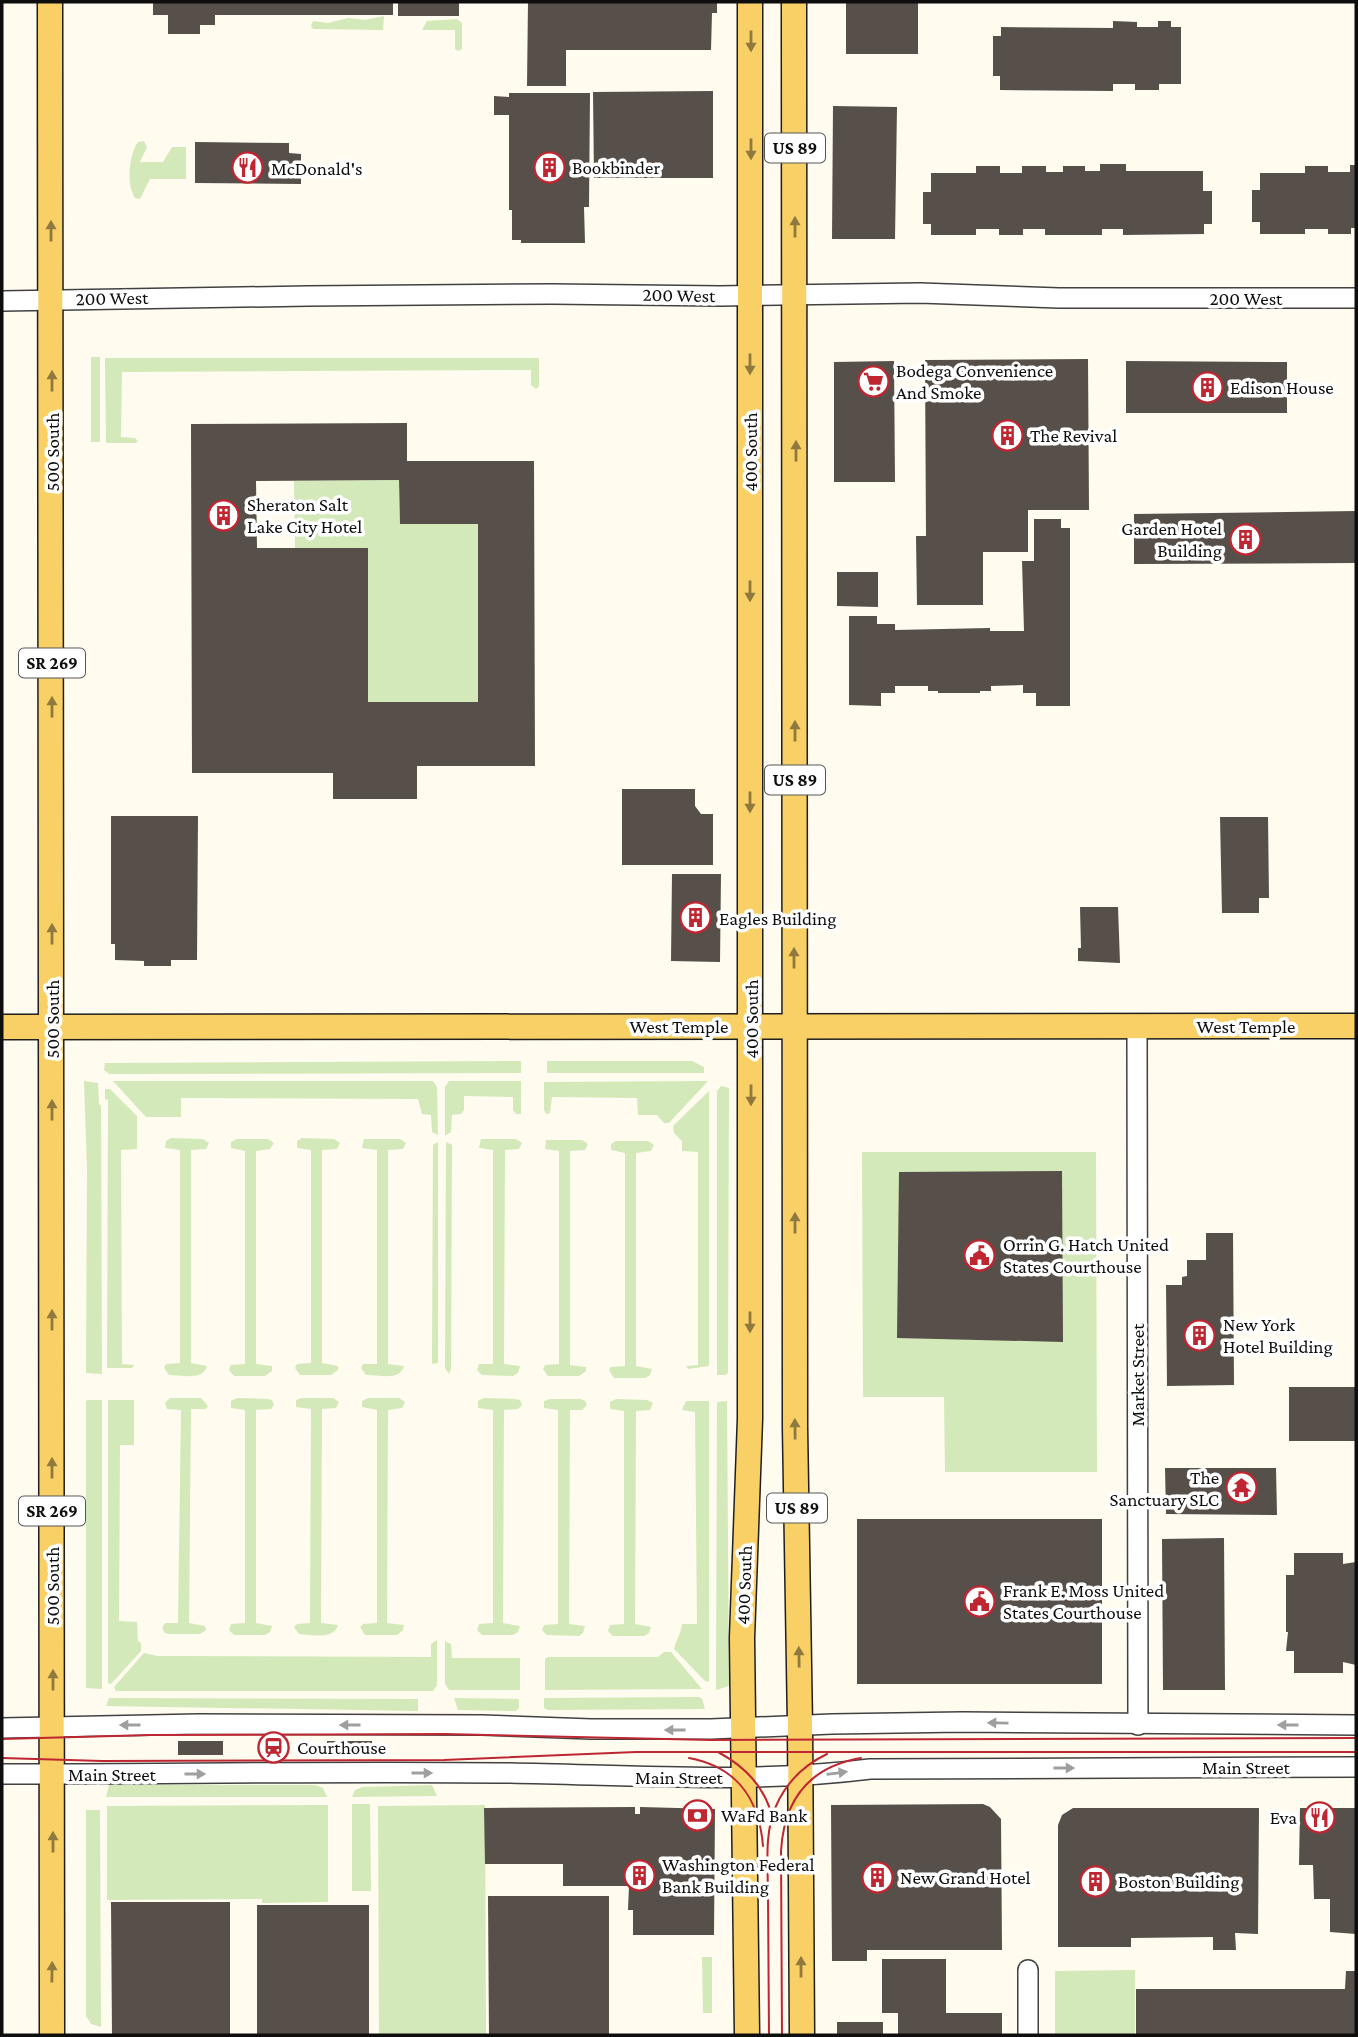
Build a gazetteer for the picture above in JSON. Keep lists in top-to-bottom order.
{
  "streets": {
    "main road": [
      "US 89",
      "500 South",
      "400 South",
      "SR 269",
      "West Temple"
    ],
    "street": ["200 West", "Market Street", "Main Street"]
  },
  "crossings": [
    ["US 89", "200 West"],
    ["US 89", "West Temple"],
    ["US 89", "Main Street"],
    ["200 West", "500 South"],
    ["200 West", "400 South"],
    ["500 South", "West Temple"],
    ["500 South", "Main Street"],
    ["400 South", "West Temple"],
    ["400 South", "Main Street"],
    ["West Temple", "Market Street"]
  ],
  "one_way": ["500 South"],
  "places": {
    "building": [
      "Bookbinder",
      "Edison House",
      "The Revival",
      "Sheraton Salt Lake City Hotel",
      "Garden Hotel Building",
      "Eagles Building",
      "New York Hotel Building",
      "Washington Federal Bank Building",
      "New Grand Hotel",
      "Boston Building"
    ],
    "restaurant": ["McDonald's", "Eva"],
    "supermarket": ["Bodega Convenience And Smoke"],
    "public building": ["Orrin G. Hatch United States Courthouse", "Frank E. Moss United States Courthouse"],
    "temple": ["The Sanctuary SLC"],
    "station": ["Courthouse"],
    "bank": ["WaFd Bank"]
  }
}
